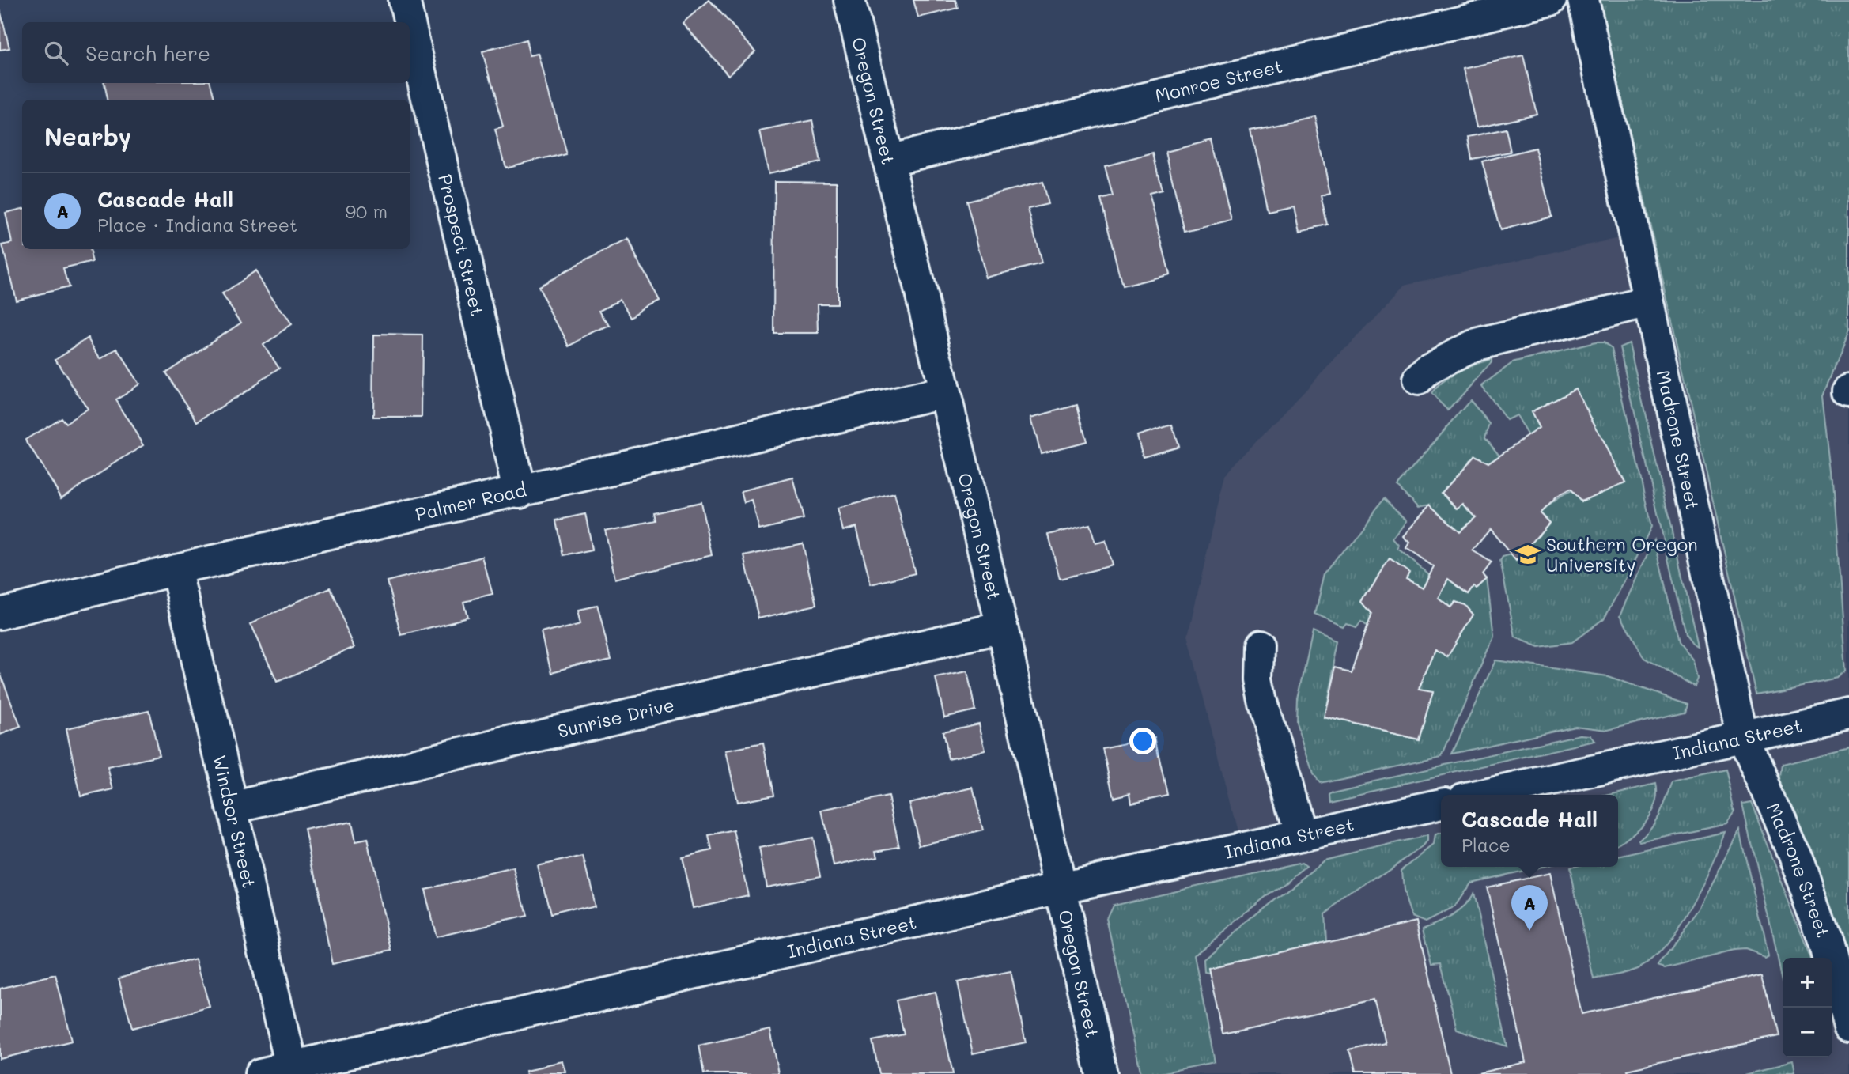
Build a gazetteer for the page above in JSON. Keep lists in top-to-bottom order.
{
  "streets": {
    "street": [
      "Monroe Street",
      "Oregon Street",
      "Prospect Street",
      "Madrone Street",
      "Palmer Road",
      "Sunrise Drive",
      "Indiana Street",
      "Windsor Street"
    ]
  },
  "crossings": [
    ["Monroe Street", "Oregon Street"],
    ["Oregon Street", "Palmer Road"],
    ["Oregon Street", "Sunrise Drive"],
    ["Oregon Street", "Indiana Street"],
    ["Prospect Street", "Palmer Road"],
    ["Madrone Street", "Indiana Street"],
    ["Palmer Road", "Windsor Street"],
    ["Sunrise Drive", "Windsor Street"],
    ["Indiana Street", "Windsor Street"]
  ],
  "places": {
    "school or university": ["Southern Oregon University"]
  },
  "page": {
    "search": "Search here",
    "heading": "Nearby",
    "list": [
      {
        "mark": "A",
        "name": "Cascade Hall",
        "note": "Place · Indiana Street",
        "value": "90 m"
      }
    ],
    "popup": ["Cascade Hall", "Place"],
    "pins": "A",
    "map_buttons": ["+", "−"]
  }
}
